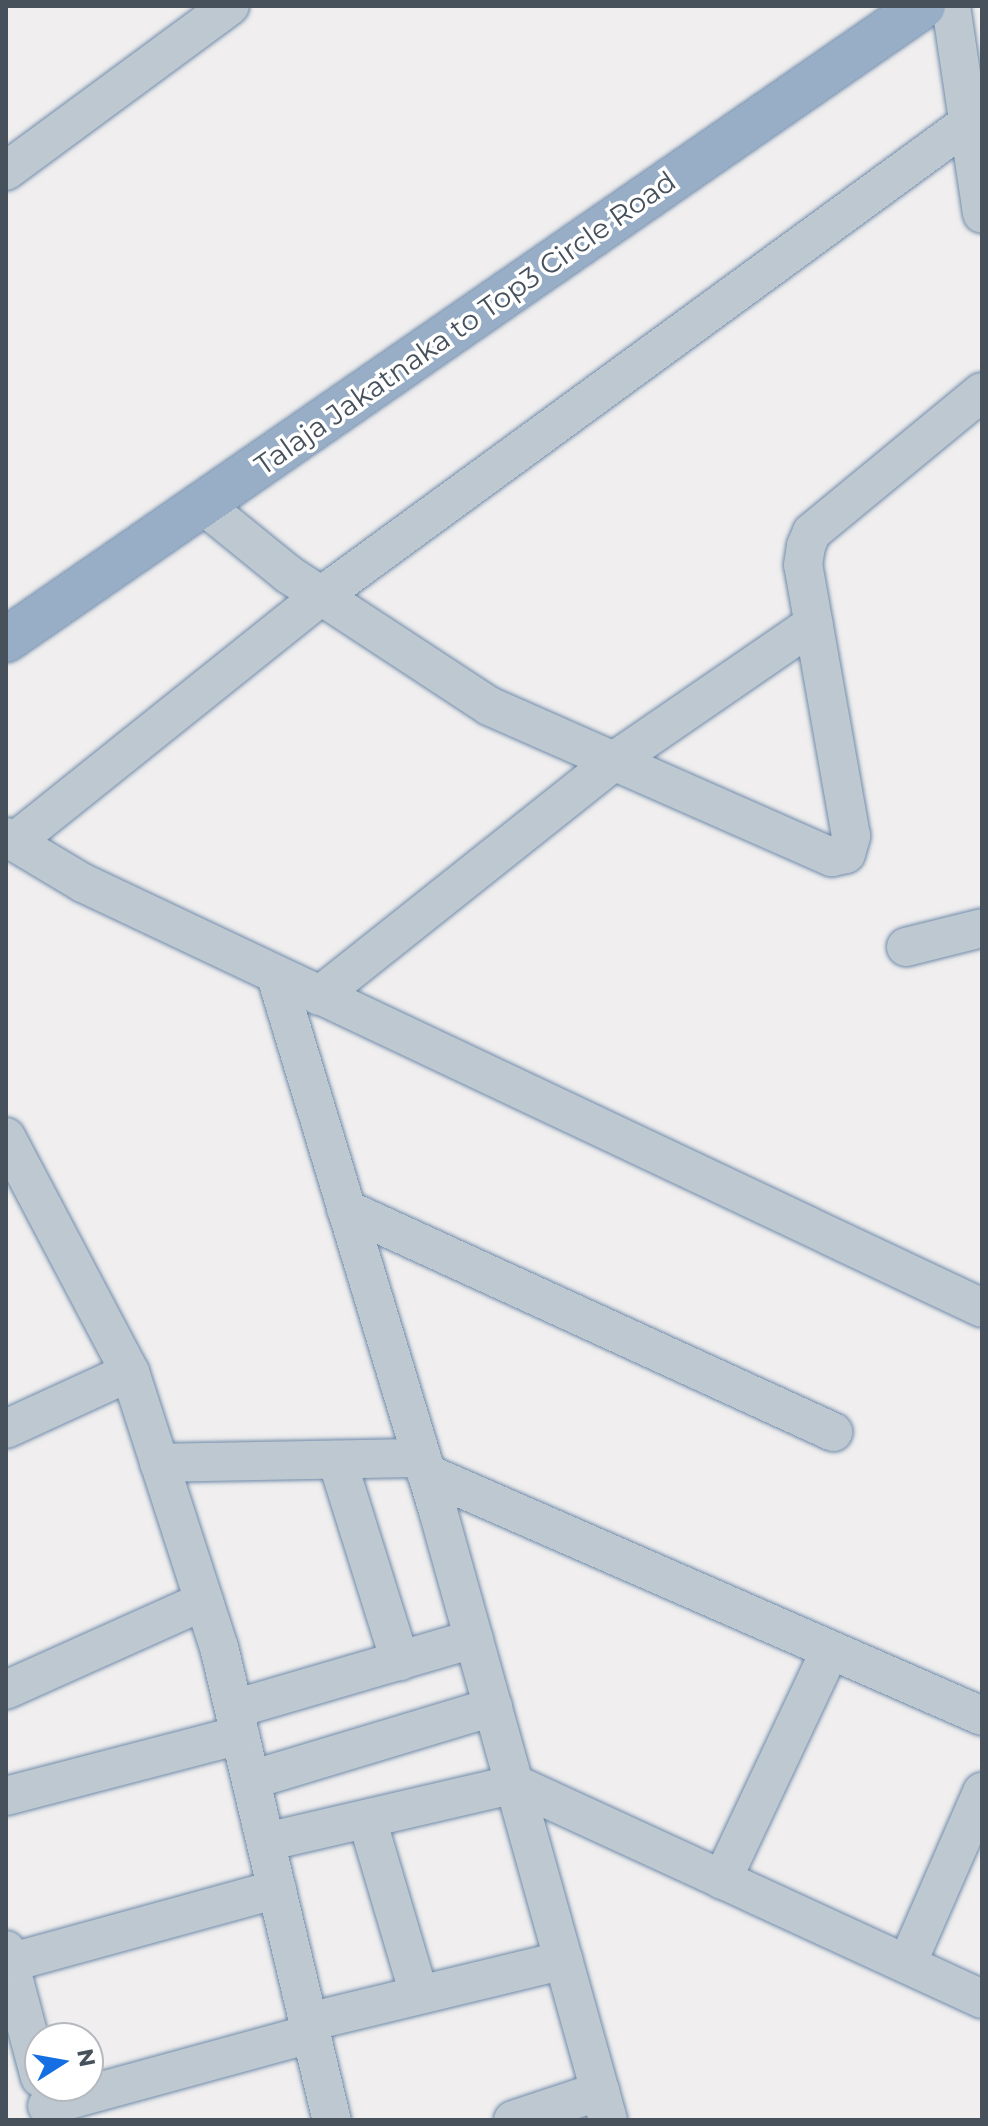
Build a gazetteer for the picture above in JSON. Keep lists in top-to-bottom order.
{
  "streets": {
    "highway": ["Talaja Jakatnaka to Top3 Circle Road"]
  },
  "north": "right"
}
